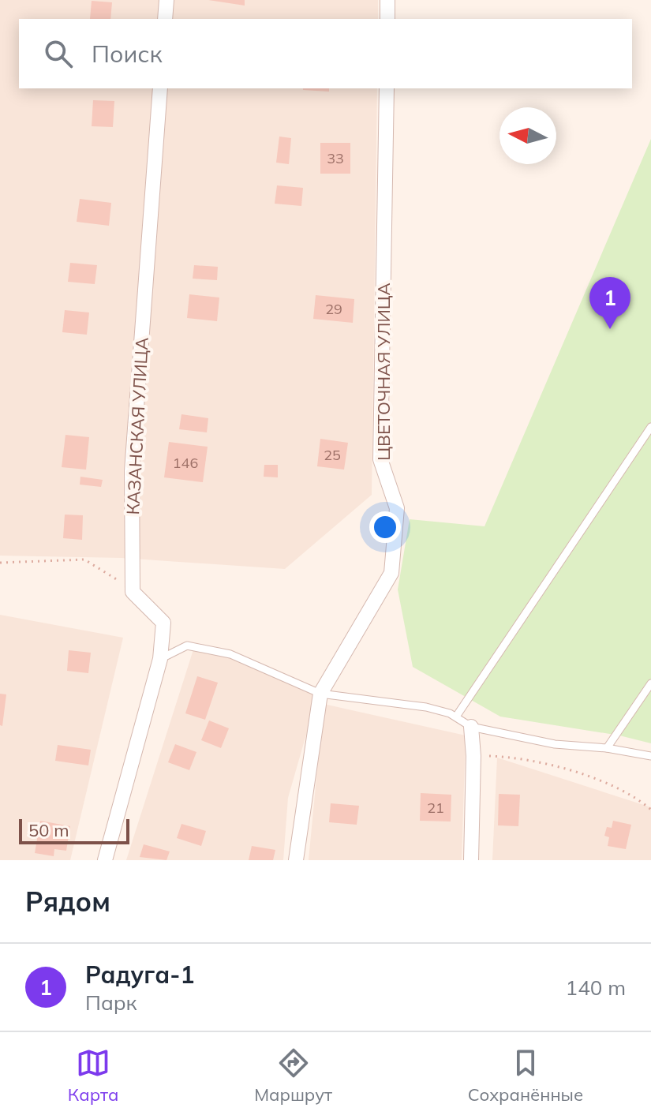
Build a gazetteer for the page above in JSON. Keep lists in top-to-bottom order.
{
  "streets": {
    "street": ["ЦВЕТОЧНАЯ УЛИЦА", "КАЗАНСКАЯ УЛИЦА"]
  },
  "house_numbers": [
    "33",
    "29",
    "25",
    "146",
    "21"
  ],
  "scale_bar": "50 m",
  "north": "left",
  "page": {
    "search": "Поиск",
    "pins": "1",
    "scale": "50 m",
    "heading": "Рядом",
    "list": [
      {
        "mark": "1",
        "name": "Радуга-1",
        "note": "Парк",
        "value": "140 m"
      }
    ],
    "nav": ["Карта", "Маршрут", "Сохранённые"]
  }
}
